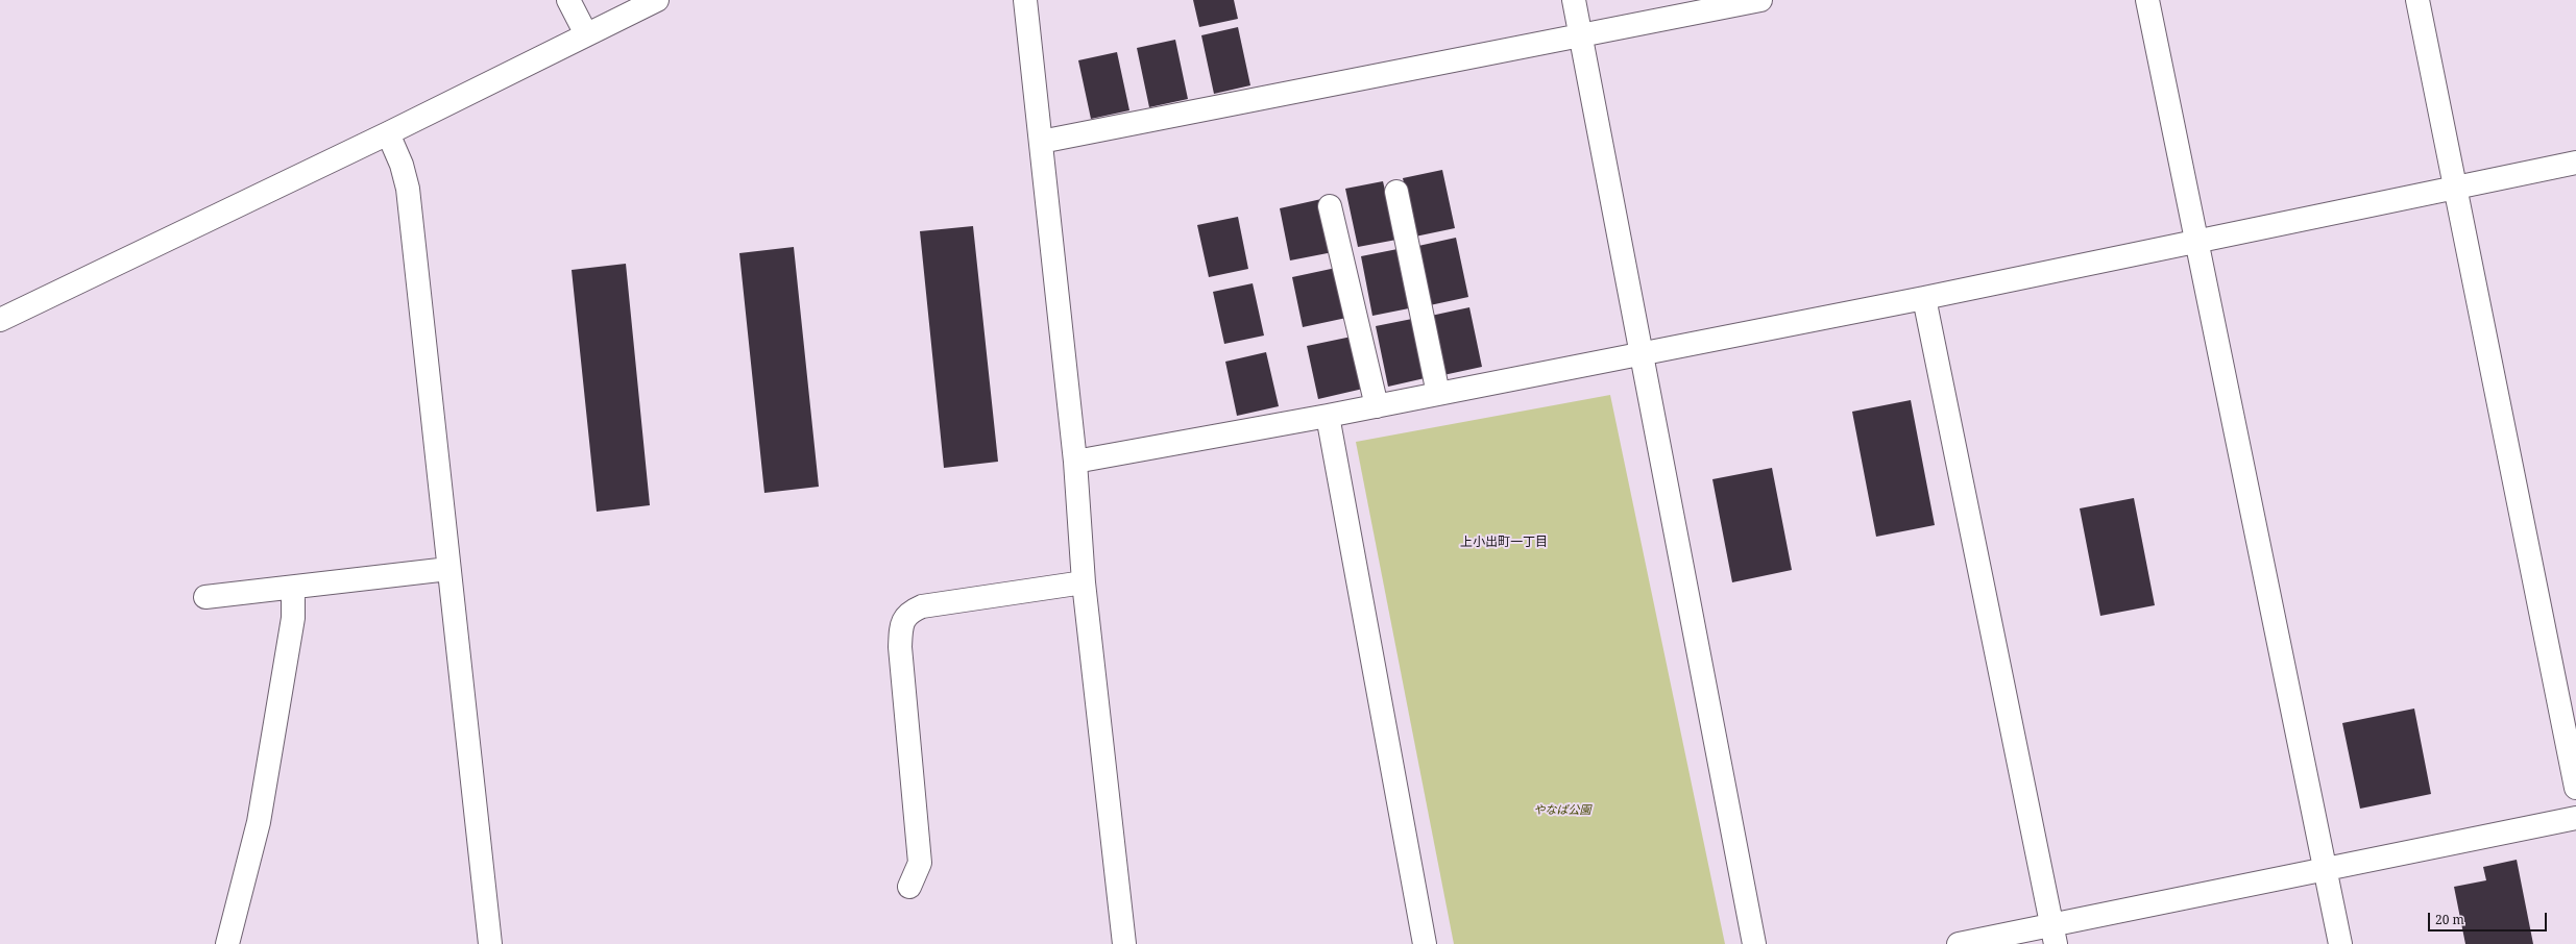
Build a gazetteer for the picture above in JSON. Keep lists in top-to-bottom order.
{
  "districts": ["上小出町一丁目"],
  "parks": ["やなば公園"],
  "scale_bar": "20 m"
}
